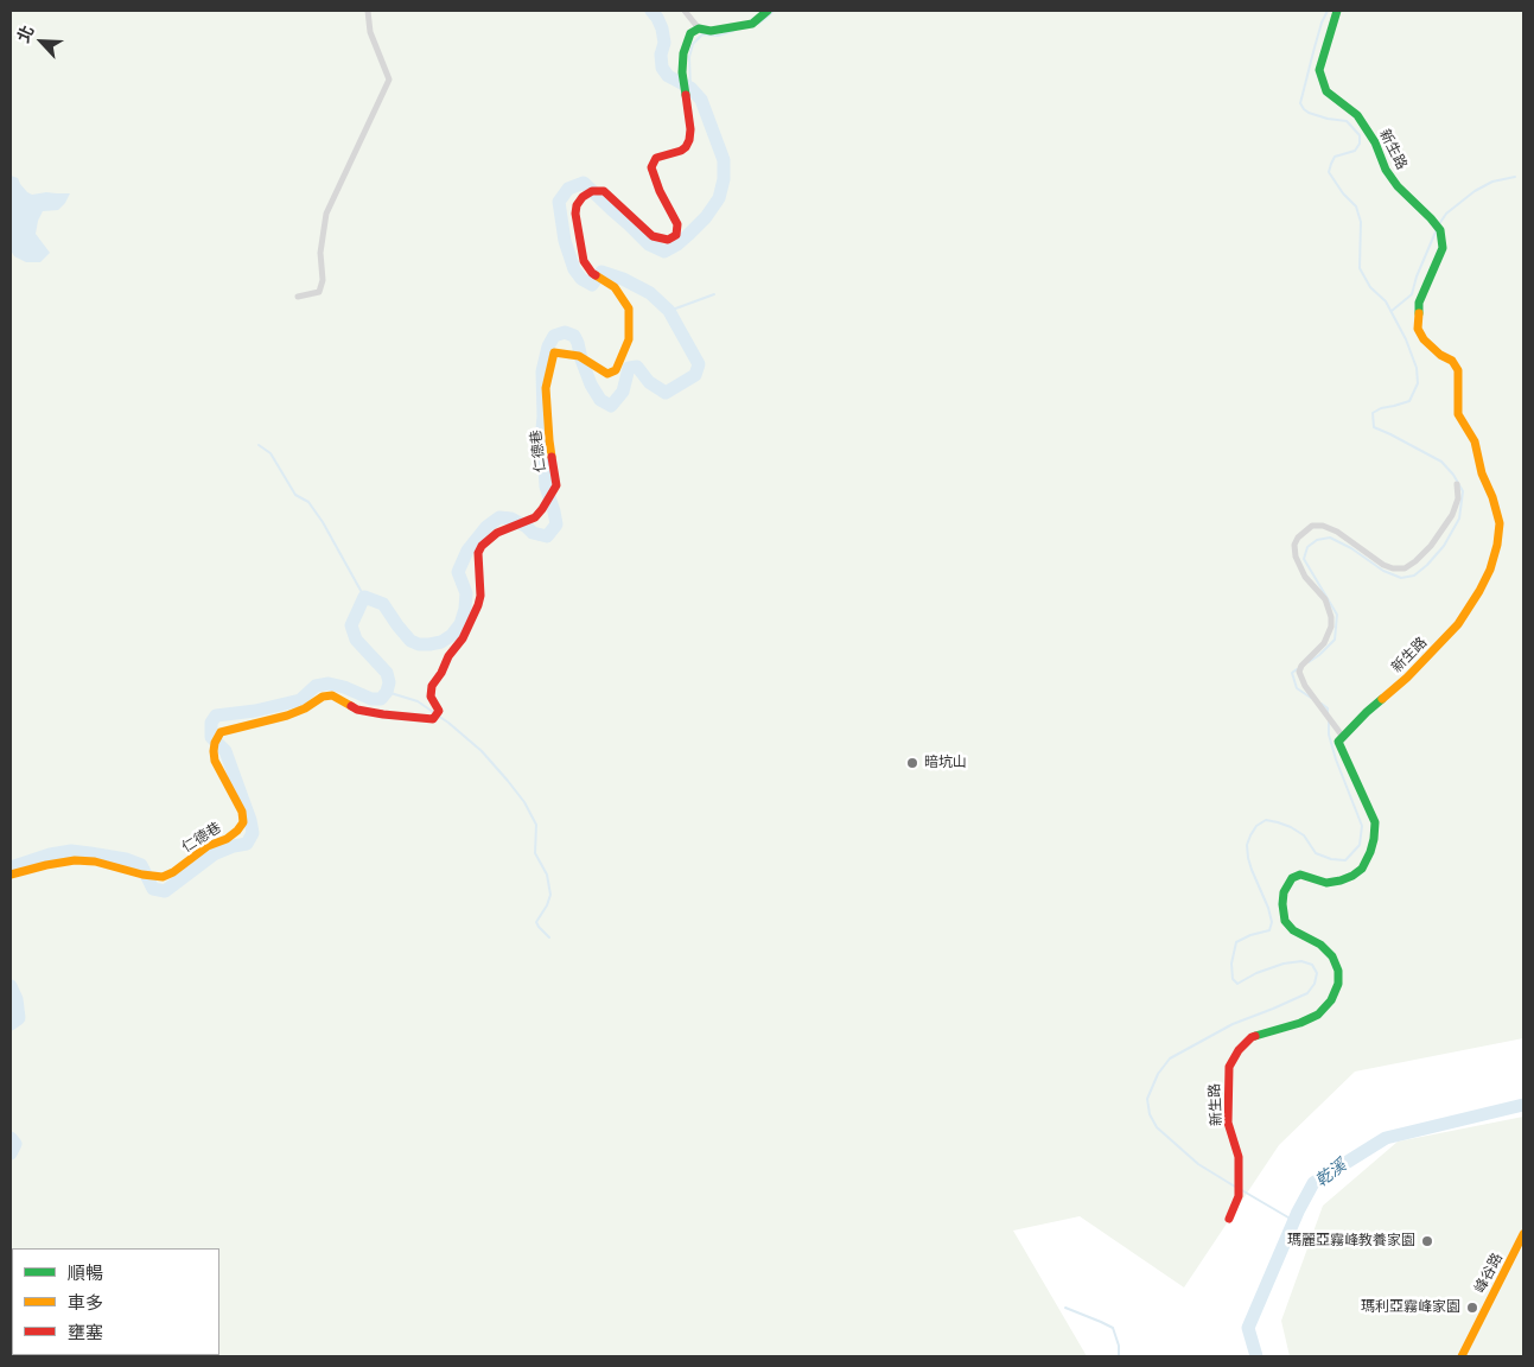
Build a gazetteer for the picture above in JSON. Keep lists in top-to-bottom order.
{
  "streets": {
    "street": ["新生路", "仁德巷", "峰谷路"]
  },
  "water": ["乾溪"],
  "places": ["暗坑山", "瑪麗亞霧峰教養家園", "瑪利亞霧峰家園"],
  "legend": ["順暢", "車多", "壅塞"],
  "north": "top left"
}
